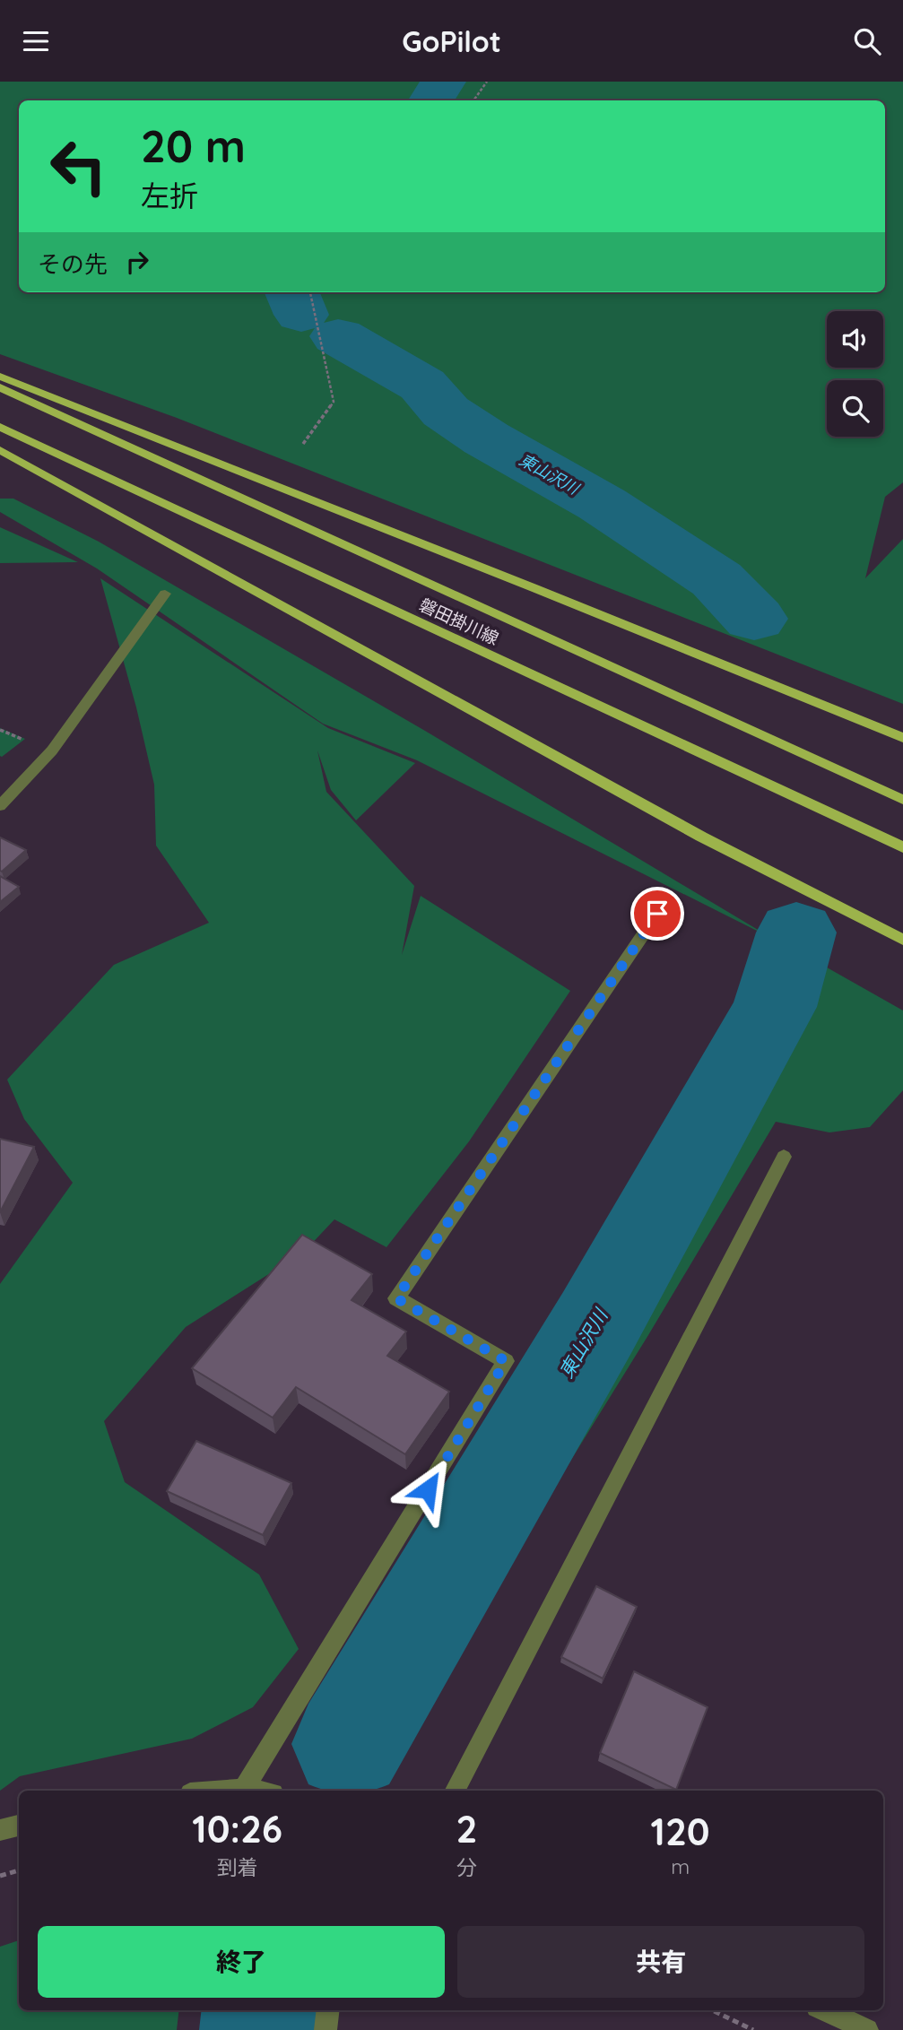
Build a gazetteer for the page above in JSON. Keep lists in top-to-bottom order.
{
  "streets": {
    "main road": ["磐田掛川線"]
  },
  "water": ["東山沢川"],
  "page": {
    "header": "GoPilot",
    "turn": ["20 m", "左折"],
    "then": "その先",
    "eta": [
      "10:26",
      "到着",
      "2",
      "分",
      "120",
      "m"
    ],
    "buttons": ["終了", "共有"]
  }
}
